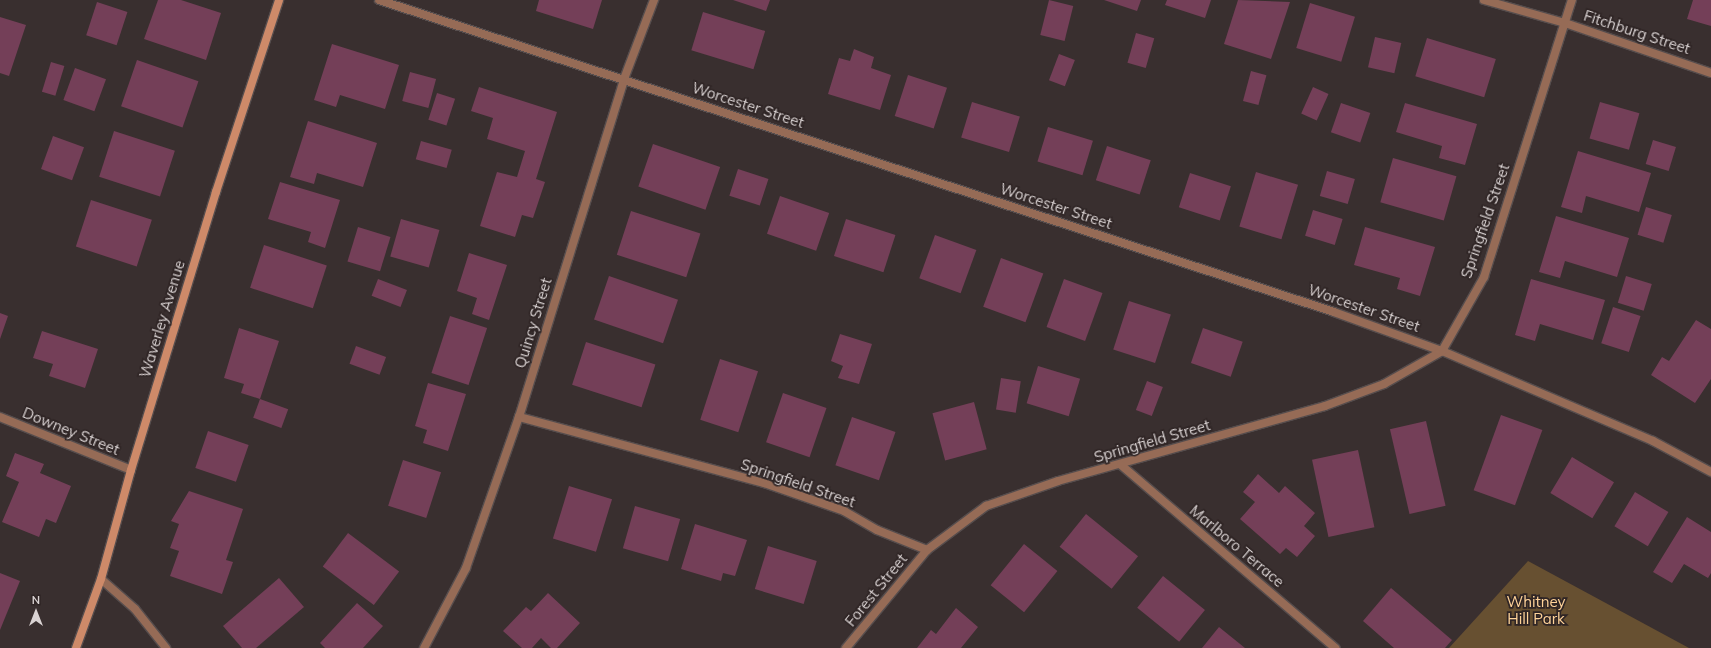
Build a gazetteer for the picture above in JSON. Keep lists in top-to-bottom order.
{
  "streets": {
    "street": [
      "Fitchburg Street",
      "Worcester Street",
      "Springfield Street",
      "Waverley Avenue",
      "Quincy Street",
      "Downey Street",
      "Marlboro Terrace",
      "Forest Street"
    ]
  },
  "crossings": [
    ["Fitchburg Street", "Springfield Street"],
    ["Worcester Street", "Springfield Street"],
    ["Worcester Street", "Quincy Street"],
    ["Springfield Street", "Quincy Street"],
    ["Springfield Street", "Marlboro Terrace"],
    ["Springfield Street", "Forest Street"],
    ["Waverley Avenue", "Downey Street"]
  ],
  "parks": ["Whitney Hill Park"],
  "north": "top"
}
